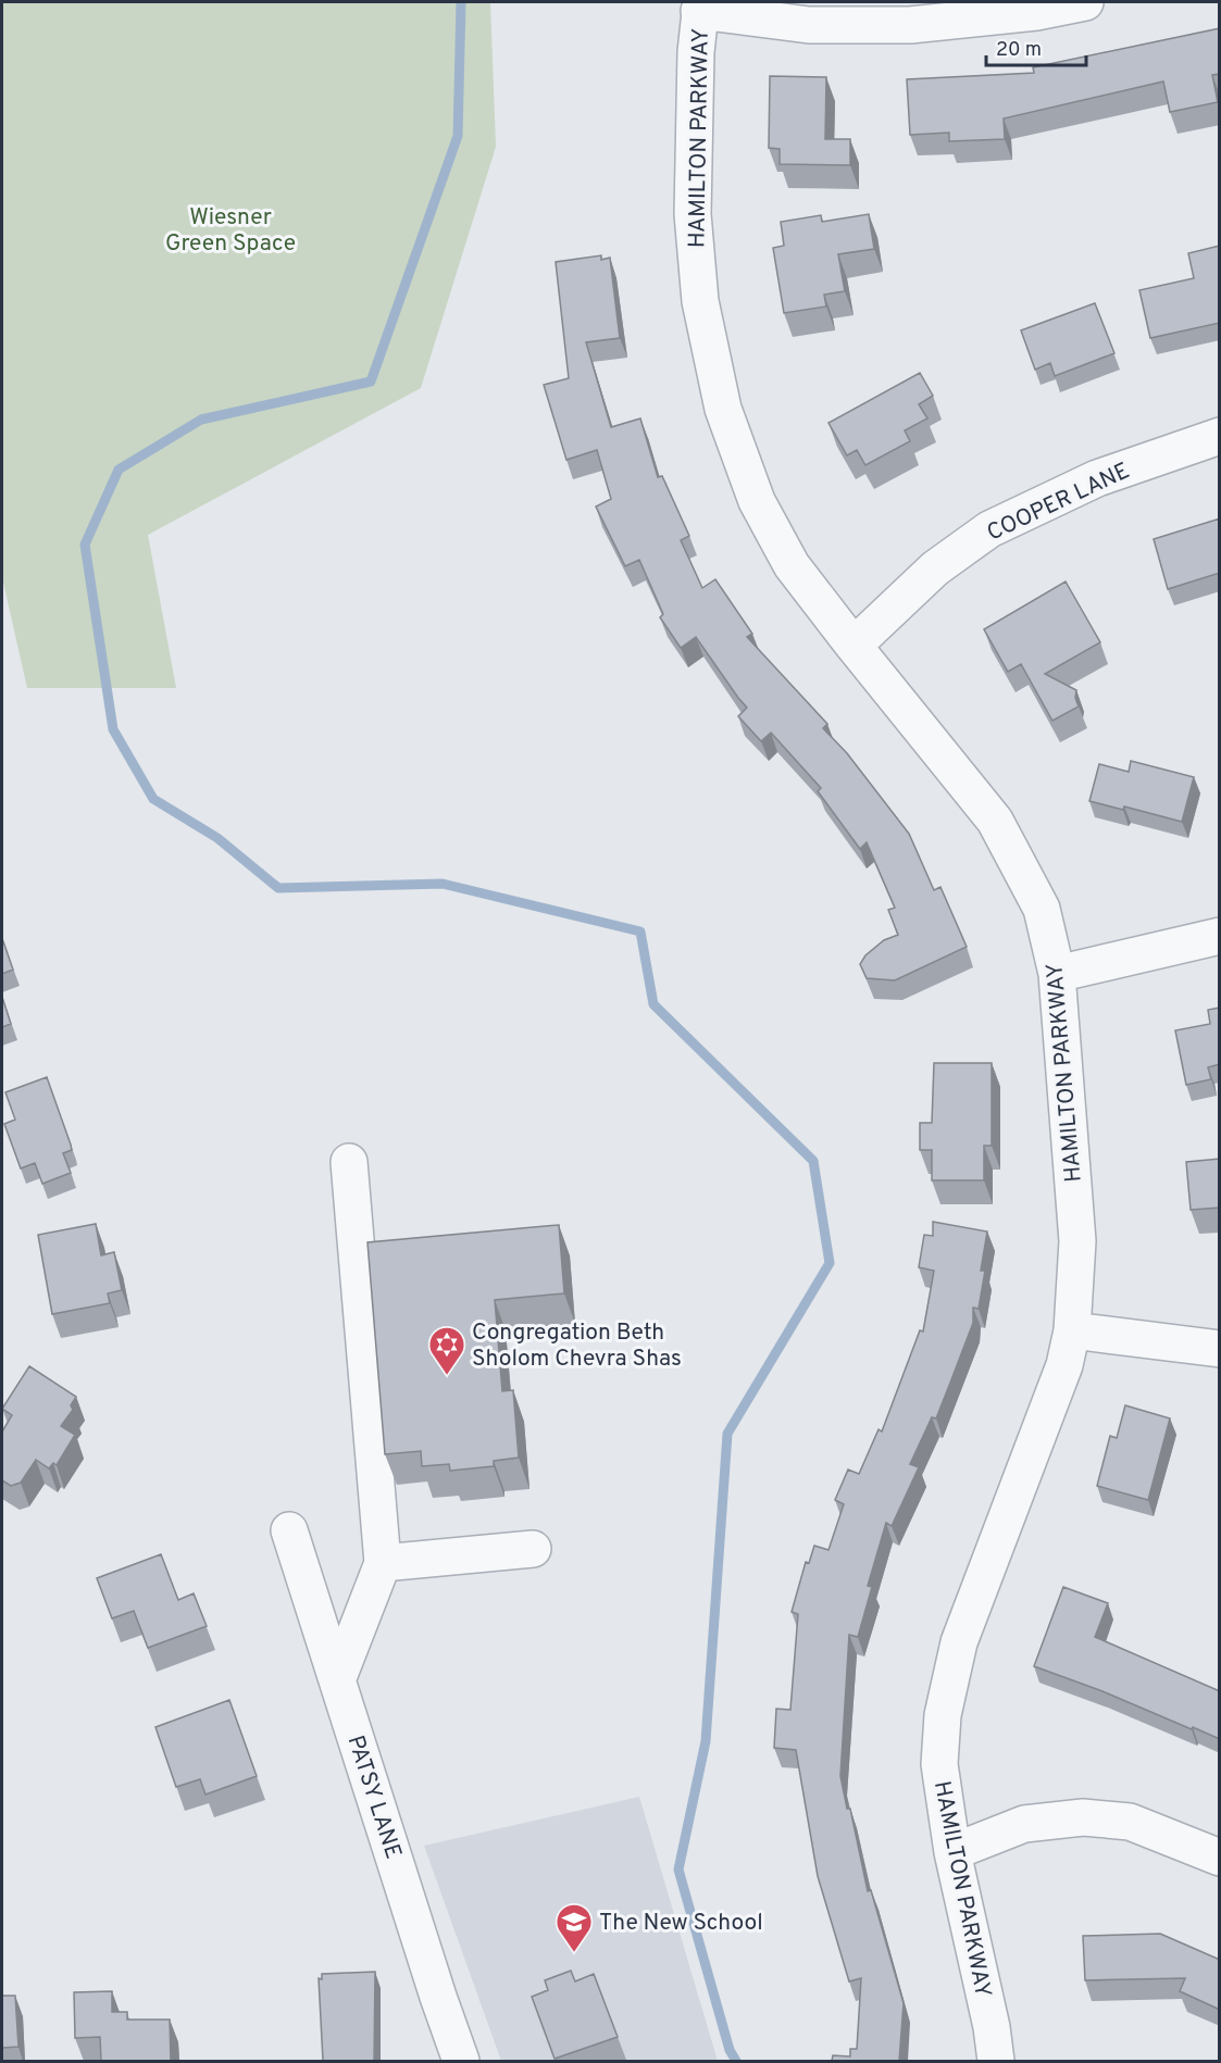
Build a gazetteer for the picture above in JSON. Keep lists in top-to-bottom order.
{
  "streets": {
    "street": ["HAMILTON PARKWAY", "COOPER LANE", "PATSY LANE"]
  },
  "crossings": [
    ["HAMILTON PARKWAY", "COOPER LANE"]
  ],
  "parks": ["Wiesner Green Space"],
  "places": {
    "synagogue": ["Congregation Beth Sholom Chevra Shas"],
    "school or university": ["The New School"]
  },
  "scale_bar": "20 m"
}
